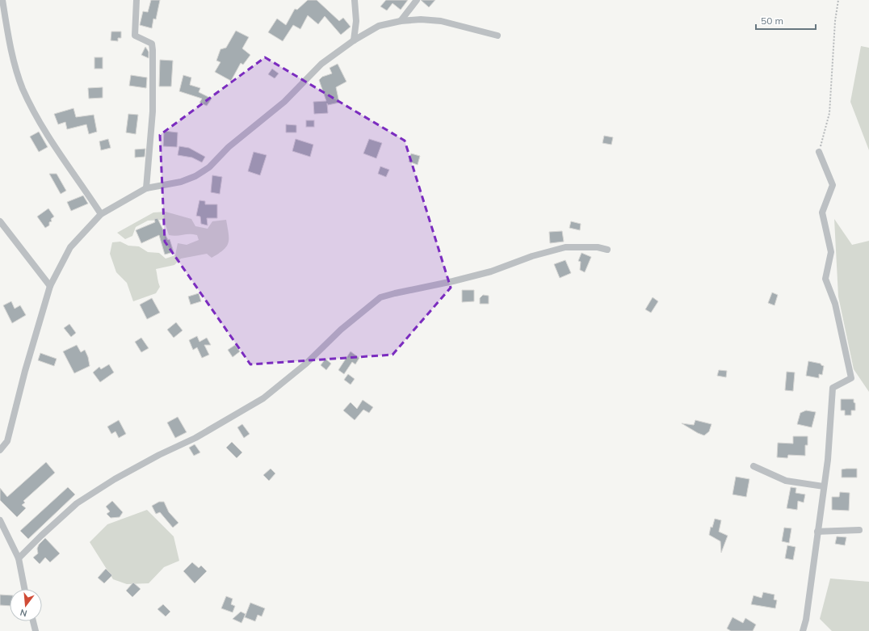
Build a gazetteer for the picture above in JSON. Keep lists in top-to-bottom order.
{
  "scale_bar": "50 m",
  "north": "bottom"
}
